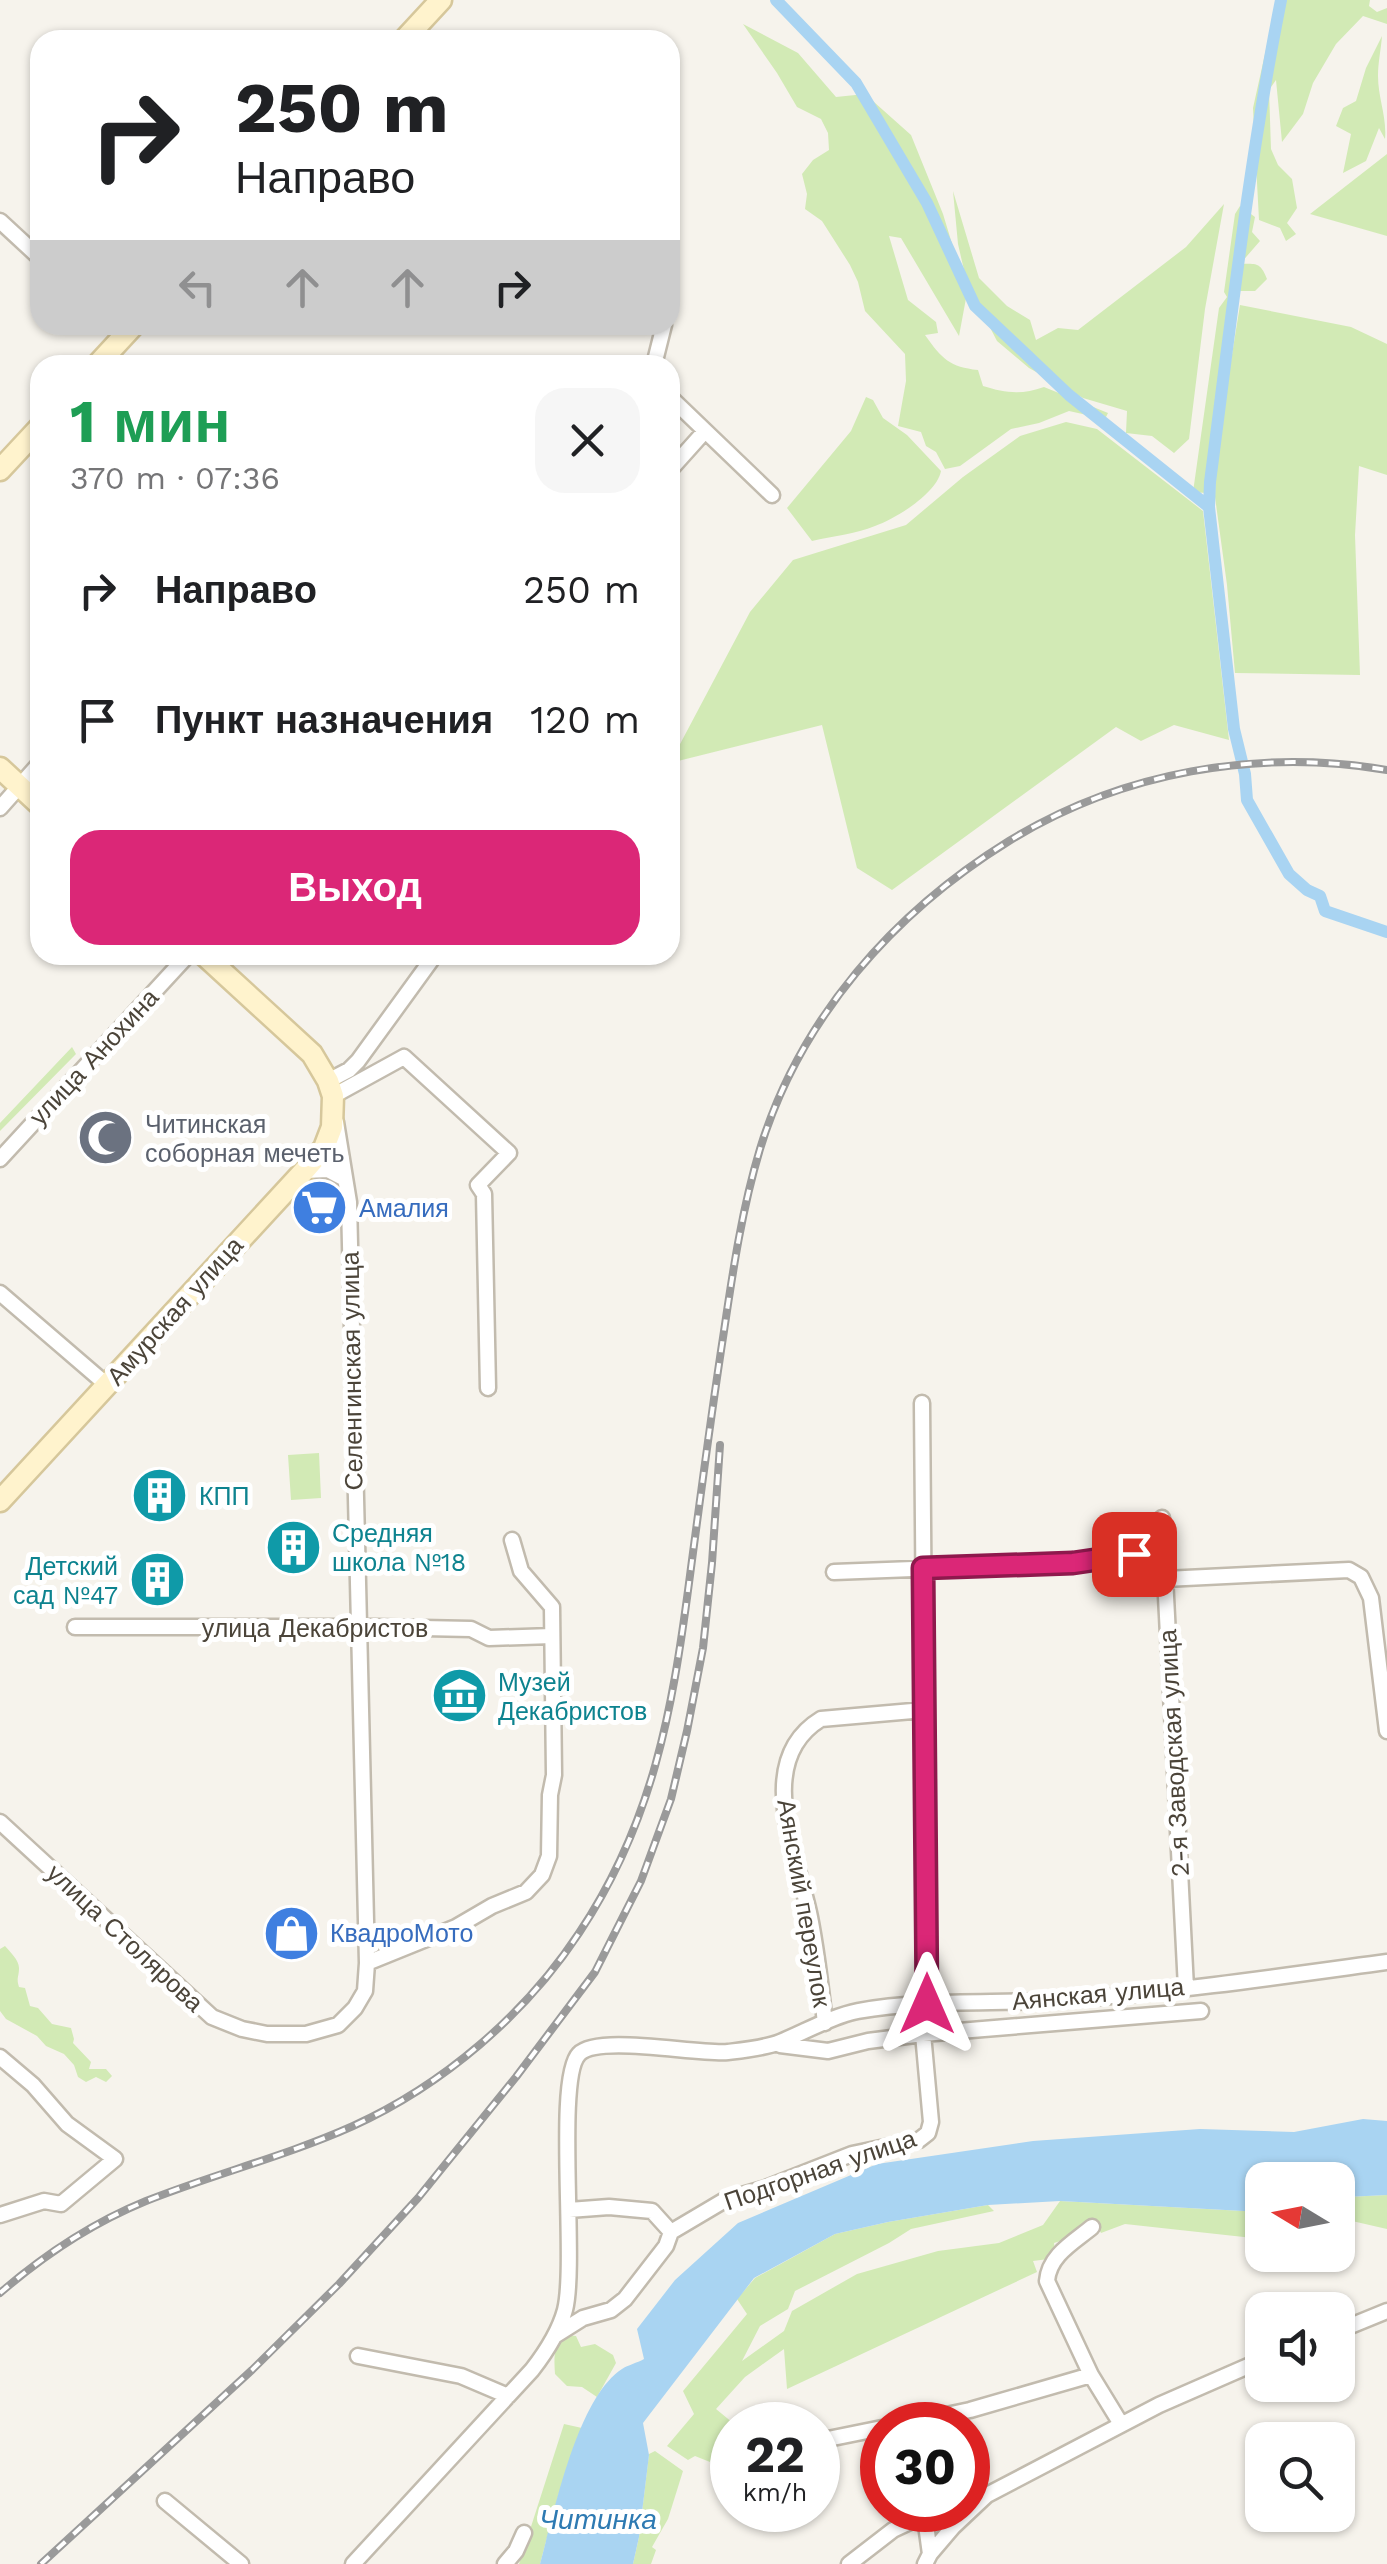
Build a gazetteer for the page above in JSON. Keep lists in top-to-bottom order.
{
  "streets": {
    "main road": ["Амурская улица"],
    "street": [
      "улица Анохина",
      "Селенгинская улица",
      "улица Декабристов",
      "2-я Заводская улица",
      "Аянский переулок",
      "улица Столярова",
      "Аянская улица",
      "Подгорная улица"
    ]
  },
  "crossings": [
    ["Амурская улица", "Селенгинская улица"],
    ["Селенгинская улица", "улица Декабристов"],
    ["Селенгинская улица", "улица Столярова"],
    ["2-я Заводская улица", "Аянская улица"],
    ["Аянский переулок", "Аянская улица"]
  ],
  "water": ["Читинка"],
  "places": {
    "mosque": ["Читинская соборная мечеть"],
    "supermarket": ["Амалия"],
    "building": ["КПП", "Средняя школа №18", "Детский сад №47"],
    "museum": ["Музей Декабристов"],
    "shop": ["КвадроМото"]
  },
  "north": "left",
  "page": {
    "turn": ["250 m", "Направо"],
    "heading": ["1 мин", "370 m · 07:36"],
    "list": [
      {
        "name": "Направо",
        "value": "250 m"
      },
      {
        "name": "Пункт назначения",
        "value": "120 m"
      }
    ],
    "buttons": "Выход",
    "speed": "22 km/h",
    "limit": "30"
  }
}
